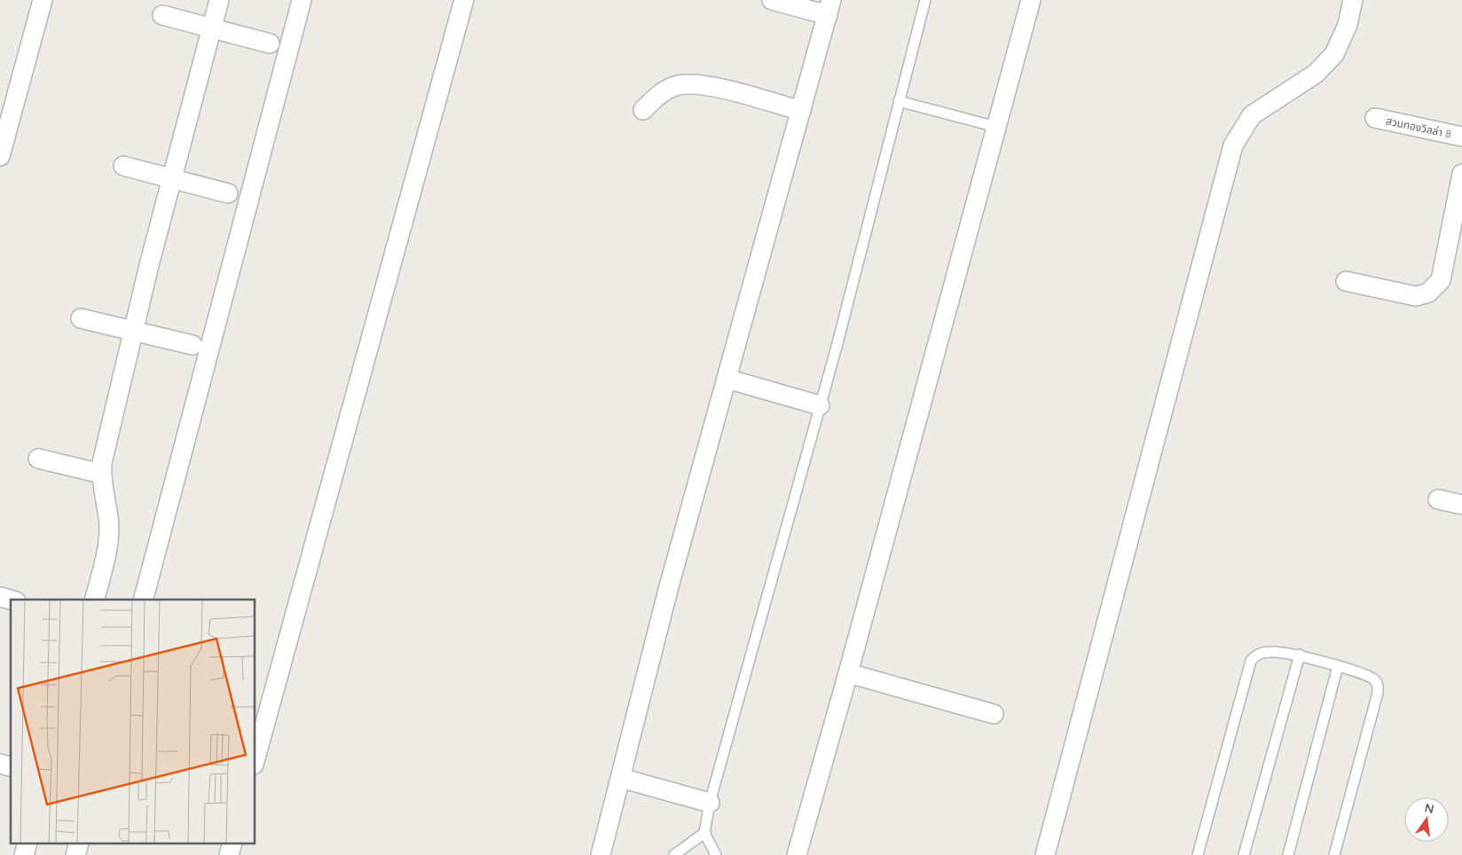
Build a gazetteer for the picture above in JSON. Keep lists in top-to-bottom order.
{
  "streets": {
    "street": ["สวนทองวิลล่า 8"]
  },
  "north": "top"
}
